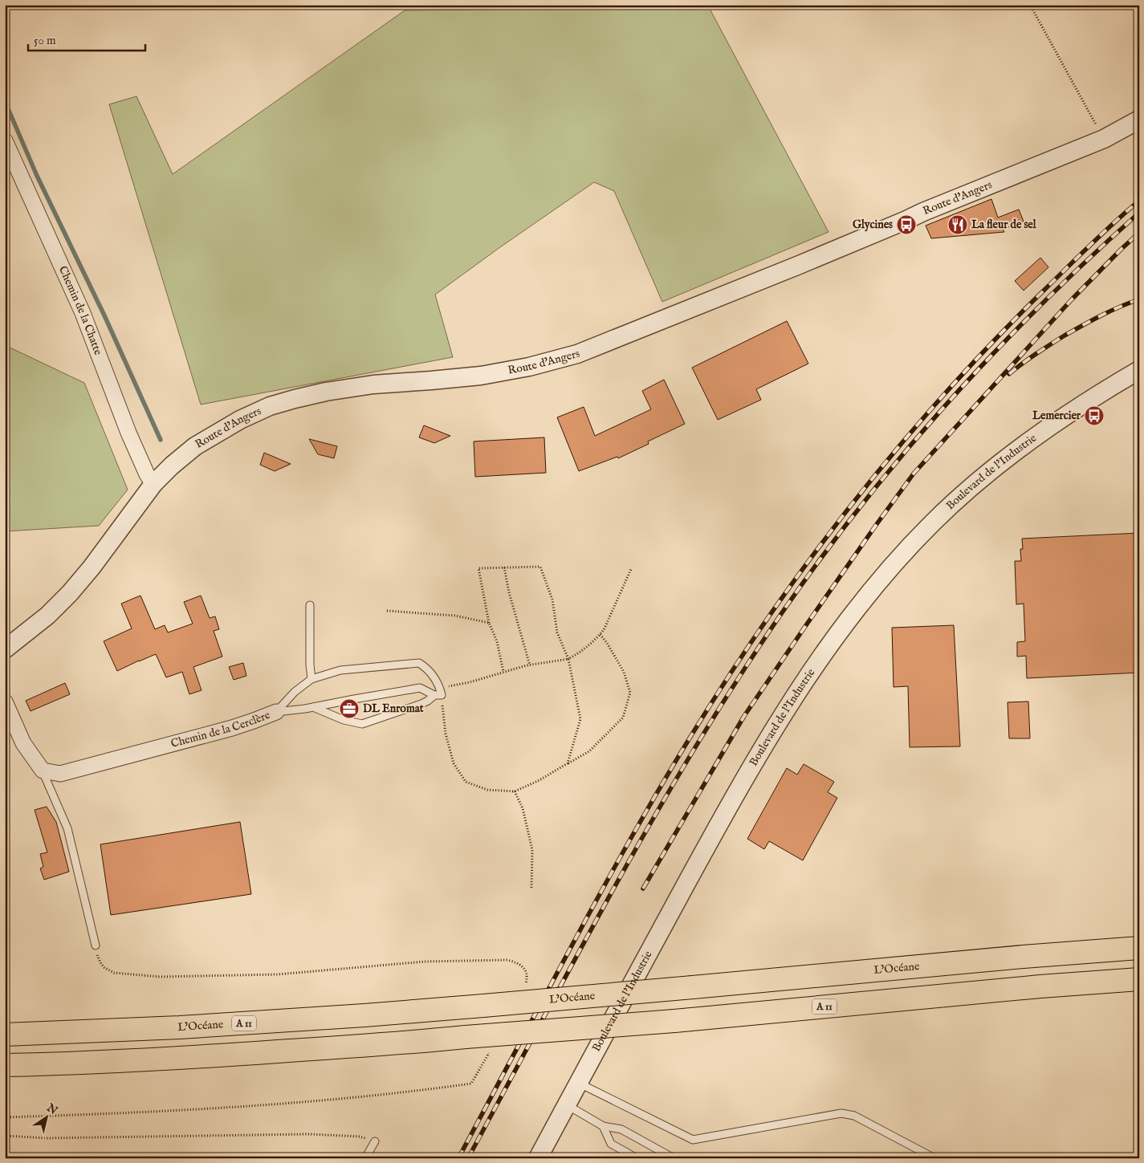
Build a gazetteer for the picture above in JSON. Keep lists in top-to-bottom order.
{
  "streets": {
    "highway": ["L’Océane", "A 11"],
    "street": [
      "Route d'Angers",
      "Chemin de la Chatte",
      "Boulevard de l'Industrie",
      "Chemin de la Cerclère"
    ]
  },
  "crossings": [
    ["Route d'Angers", "Chemin de la Chatte"]
  ],
  "places": {
    "bus stop": ["Glycines", "Lemercier"],
    "restaurant": ["La fleur de sel"],
    "office": ["DL Enromat"]
  },
  "scale_bar": "50 m",
  "north": "top right"
}
